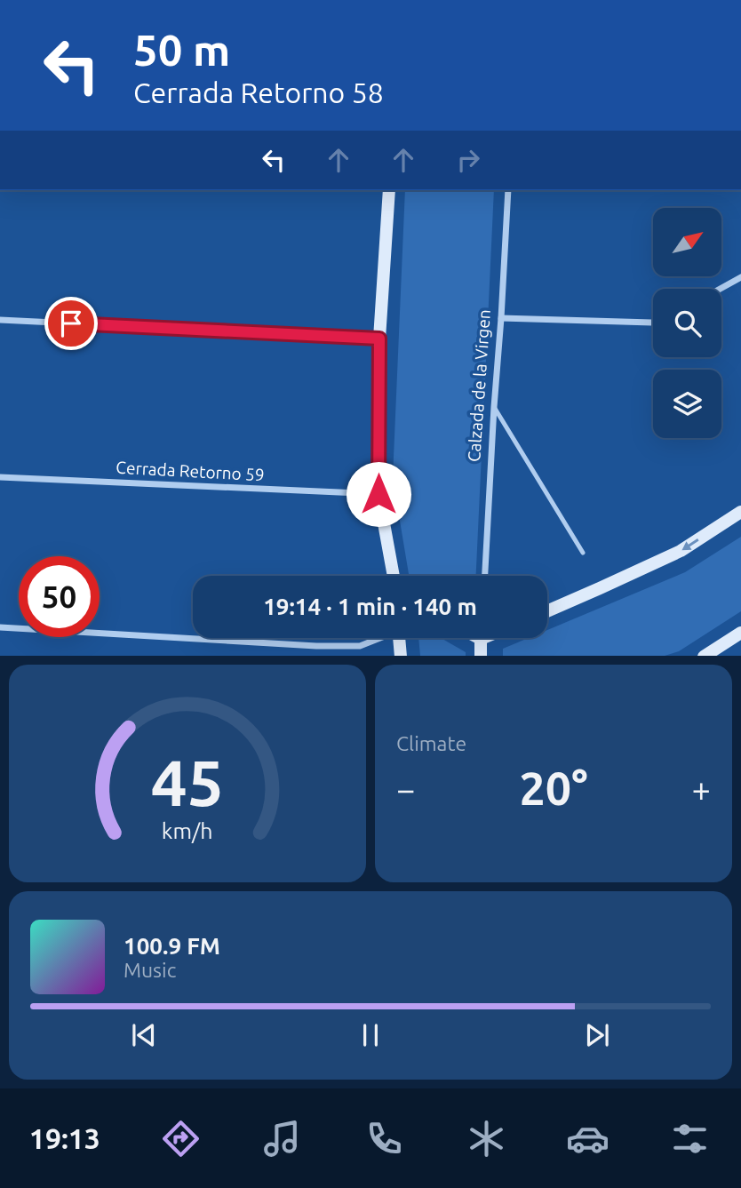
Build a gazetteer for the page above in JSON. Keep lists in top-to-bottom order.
{
  "streets": {
    "street": ["Calzada de la Virgen", "Cerrada Retorno 59"]
  },
  "north": "top right",
  "page": {
    "turn": ["50 m", "Cerrada Retorno 58"],
    "limit": "50",
    "trip": "19:14 · 1 min · 140 m",
    "tile": "Climate",
    "heat": ["−", "20°", "+"],
    "song": ["100.9 FM", "Music"],
    "tabs": "19:13",
    "gauge": ["45", "km/h"]
  }
}
